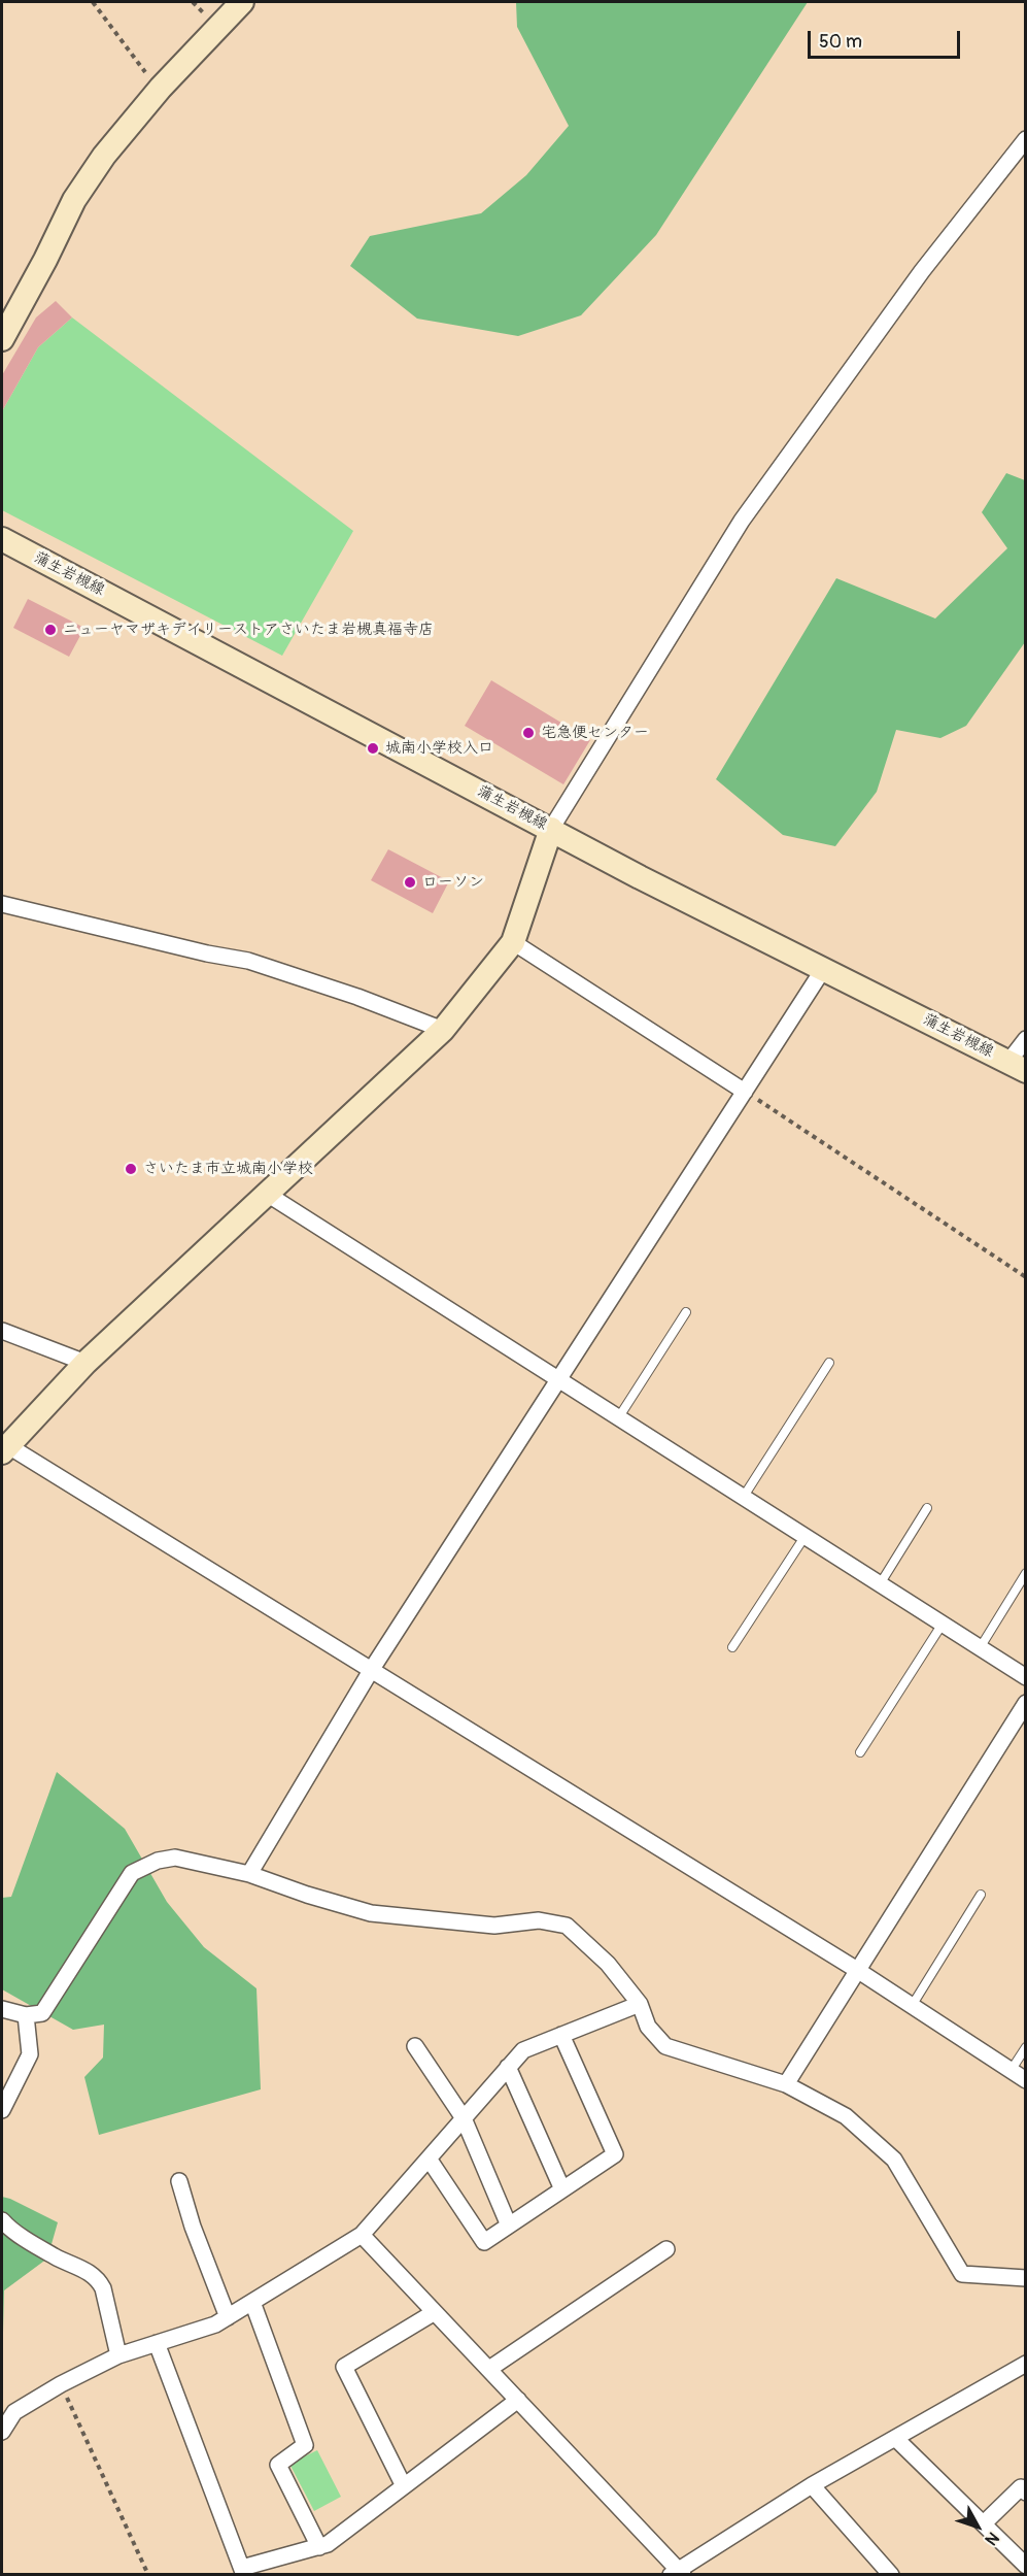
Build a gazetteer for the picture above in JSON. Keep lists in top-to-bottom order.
{
  "streets": {
    "street": ["蒲生岩槻線"]
  },
  "places": [
    "ニューヤマザキデイリーストアさいたま岩槻真福寺店",
    "宅急便センター",
    "城南小学校入口",
    "ローソン",
    "さいたま市立城南小学校"
  ],
  "scale_bar": "50 m",
  "north": "bottom right"
}
